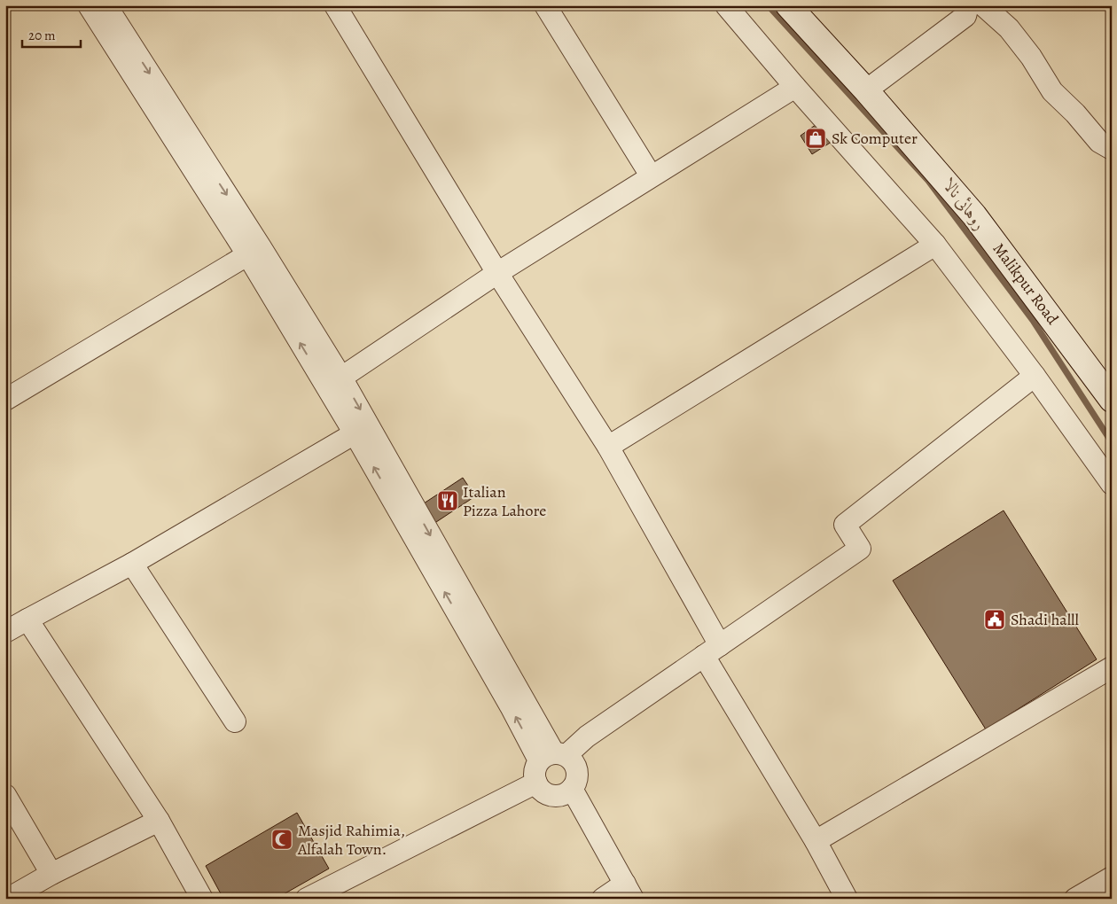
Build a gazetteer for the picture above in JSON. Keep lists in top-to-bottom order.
{
  "streets": {
    "street": ["Malikpur Road"]
  },
  "water": ["روہائی نالا"],
  "places": {
    "shop": ["Sk Computer"],
    "restaurant": ["Italian Pizza Lahore"],
    "public building": ["Shadi halll"],
    "mosque": ["Masjid Rahimia, Alfalah Town."]
  },
  "scale_bar": "20 m"
}
